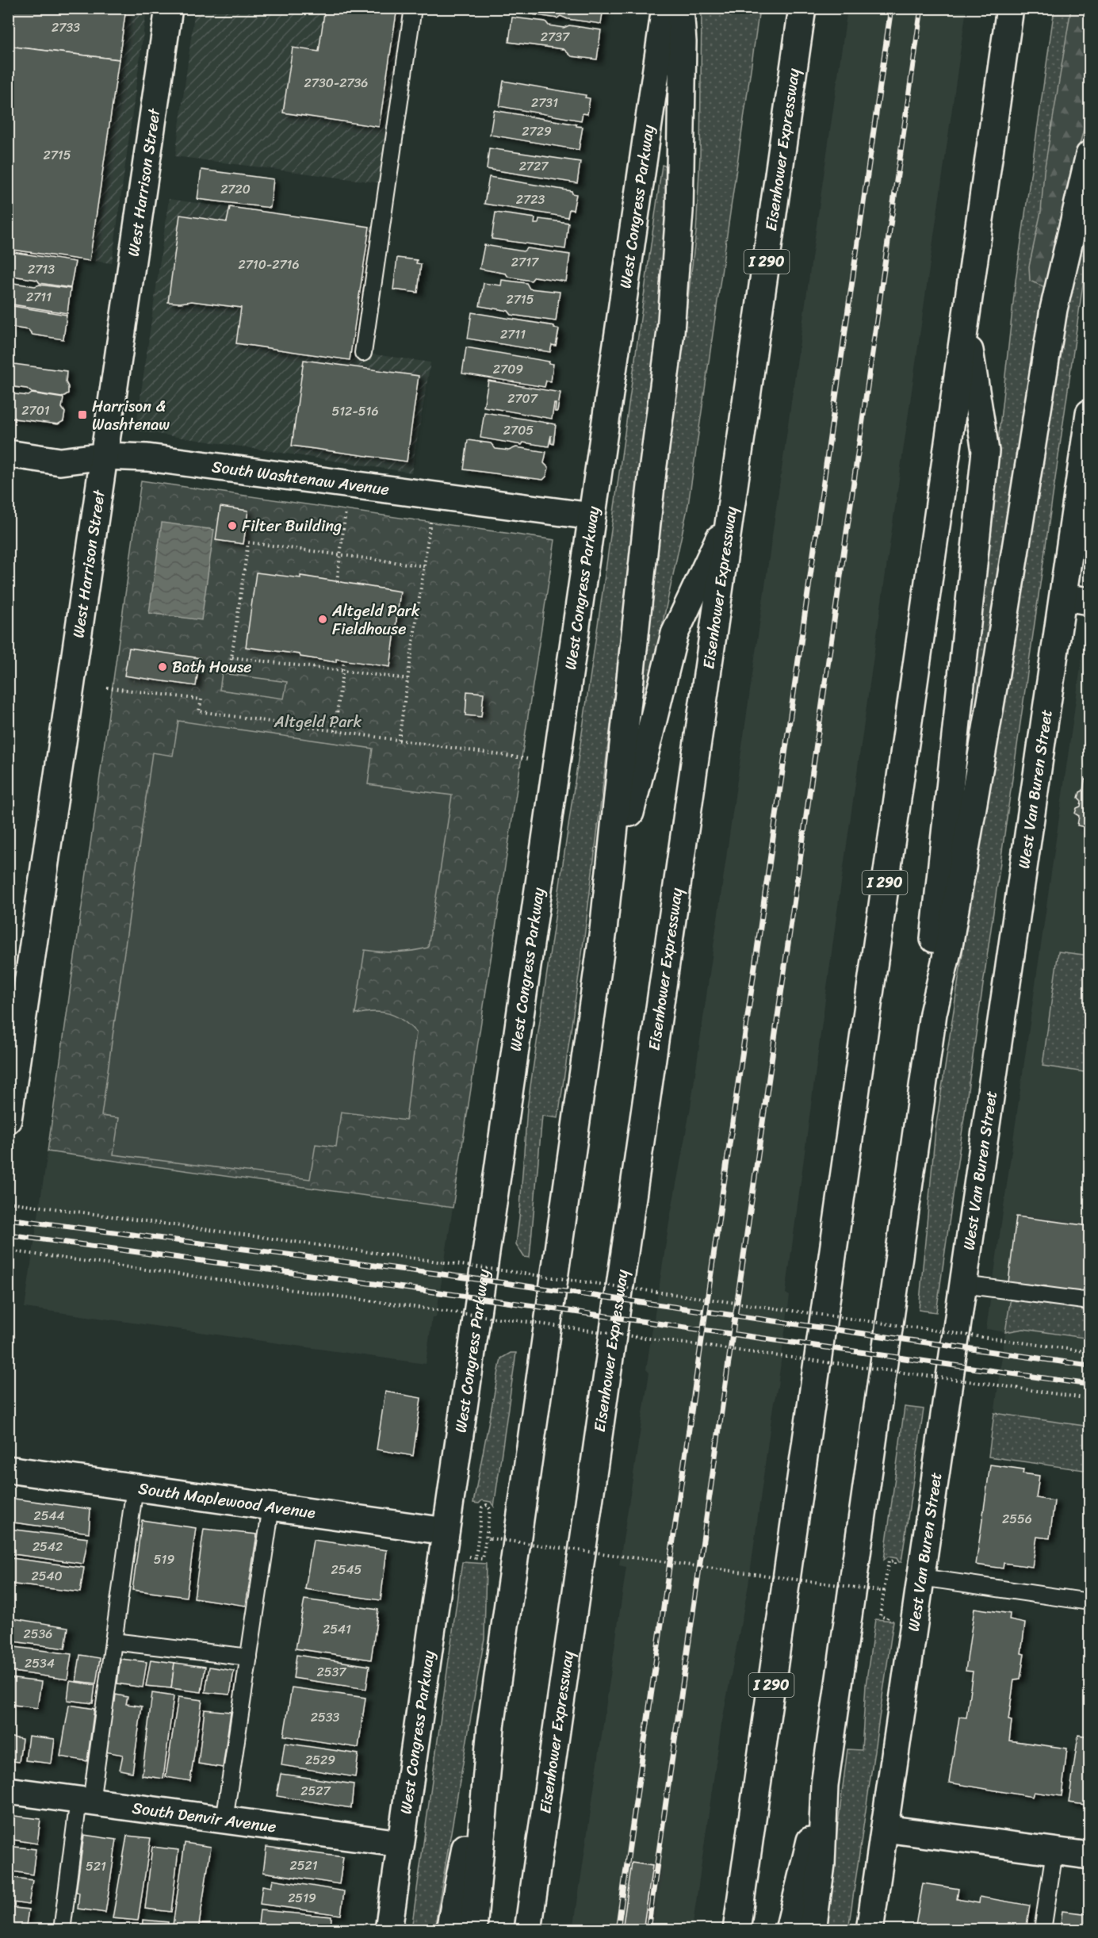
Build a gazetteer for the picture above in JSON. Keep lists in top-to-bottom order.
{
  "streets": {
    "main road": [
      "Eisenhower Expressway",
      "West Harrison Street",
      "West Congress Parkway",
      "I 290",
      "South Washtenaw Avenue",
      "West Van Buren Street",
      "South Maplewood Avenue",
      "South Denvir Avenue"
    ]
  },
  "crossings": [
    ["West Harrison Street", "South Washtenaw Avenue"],
    ["West Congress Parkway", "South Washtenaw Avenue"],
    ["West Congress Parkway", "South Maplewood Avenue"],
    ["West Congress Parkway", "South Denvir Avenue"]
  ],
  "parks": ["Altgeld Park"],
  "places": {
    "transit": ["Harrison & Washtenaw"],
    "other": ["Filter Building", "Altgeld Park Fieldhouse", "Bath House"]
  },
  "house_numbers": [
    "2733",
    "2737",
    "2730-2736",
    "2731",
    "2729",
    "2715",
    "2727",
    "2720",
    "2723",
    "2717",
    "2710-2716",
    "2713",
    "2711",
    "2715",
    "2711",
    "2709",
    "2707",
    "2701",
    "512-516",
    "2705",
    "2544",
    "2556",
    "2542",
    "519",
    "2545",
    "2540",
    "2541",
    "2536",
    "2534",
    "2537",
    "2533",
    "2529",
    "2527",
    "2521",
    "521",
    "2519"
  ]
}
